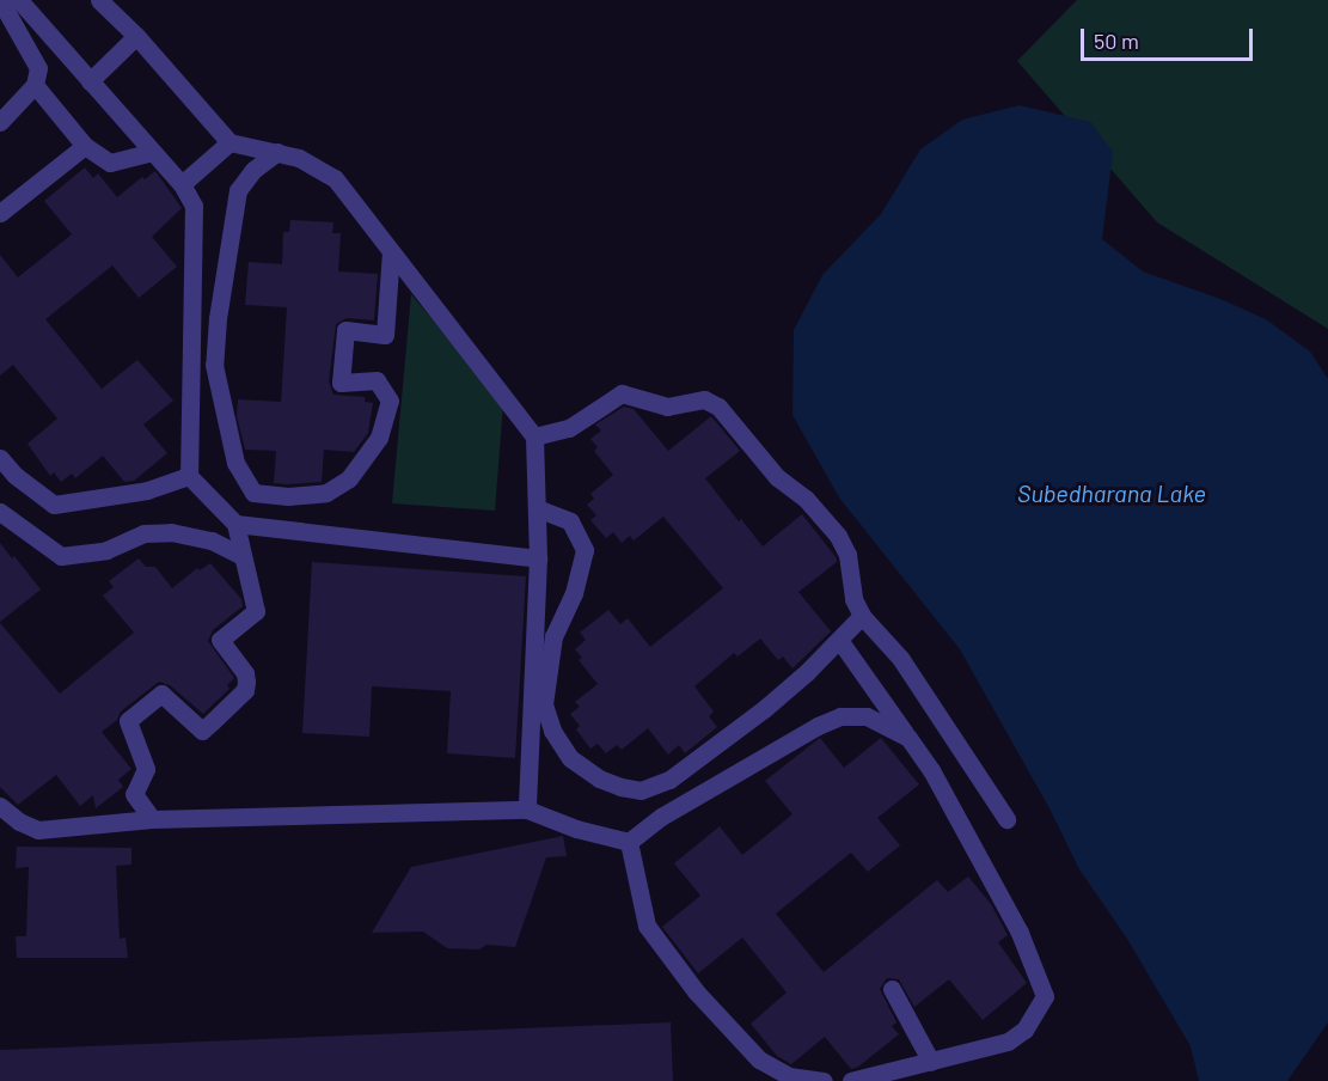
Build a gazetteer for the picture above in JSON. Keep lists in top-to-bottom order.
{
  "water": ["Subedharana Lake"],
  "scale_bar": "50 m"
}
